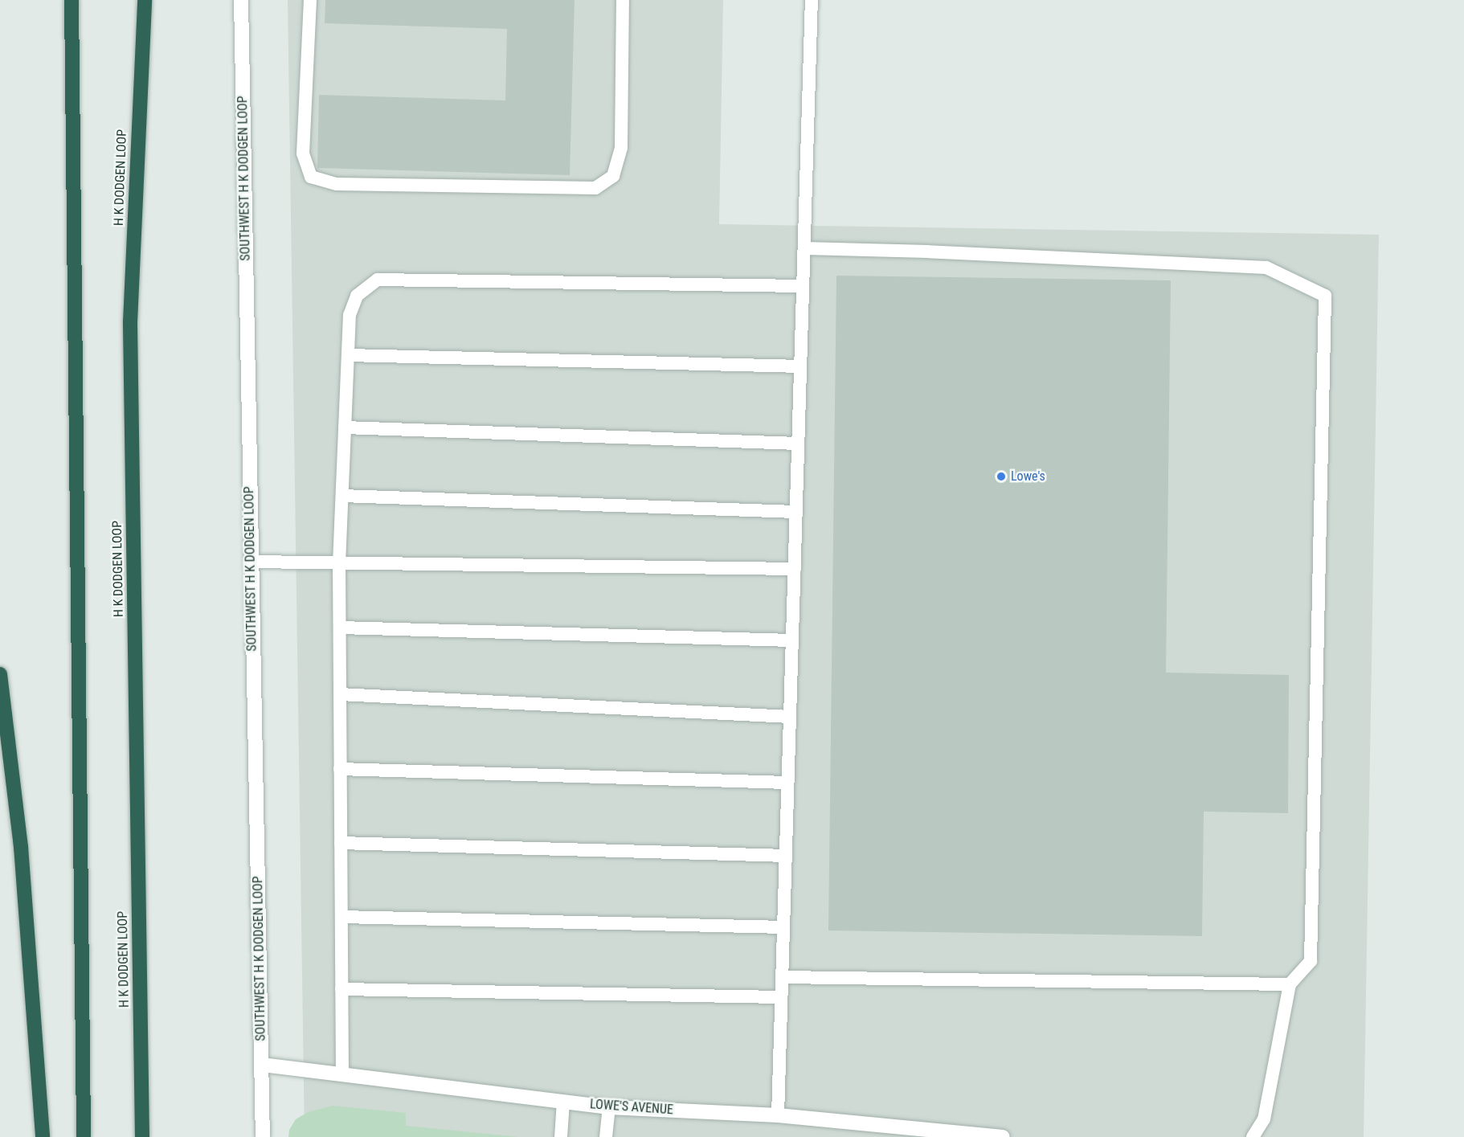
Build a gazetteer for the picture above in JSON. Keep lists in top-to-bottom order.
{
  "streets": {
    "highway": ["H K DODGEN LOOP"],
    "main road": ["SOUTHWEST H K DODGEN LOOP", "LOWE'S AVENUE"]
  },
  "crossings": [
    ["SOUTHWEST H K DODGEN LOOP", "LOWE'S AVENUE"]
  ],
  "places": ["Lowe's"]
}
